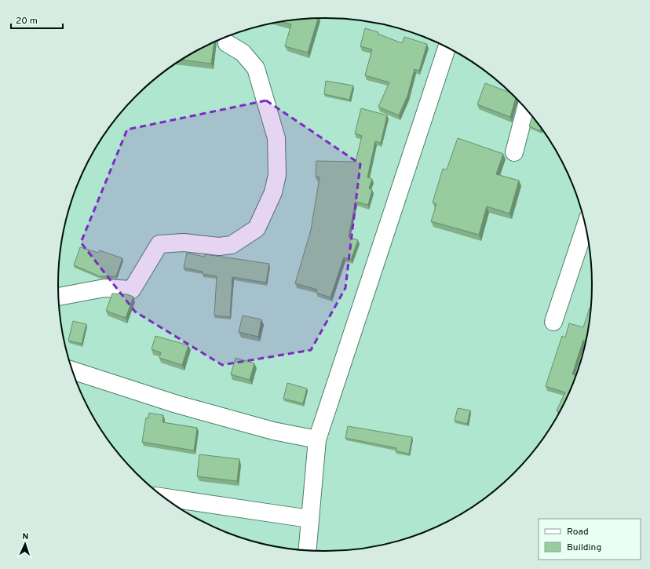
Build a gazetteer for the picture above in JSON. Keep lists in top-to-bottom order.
{
  "legend": ["Road", "Building"],
  "scale_bar": "20 m",
  "north": "top"
}
